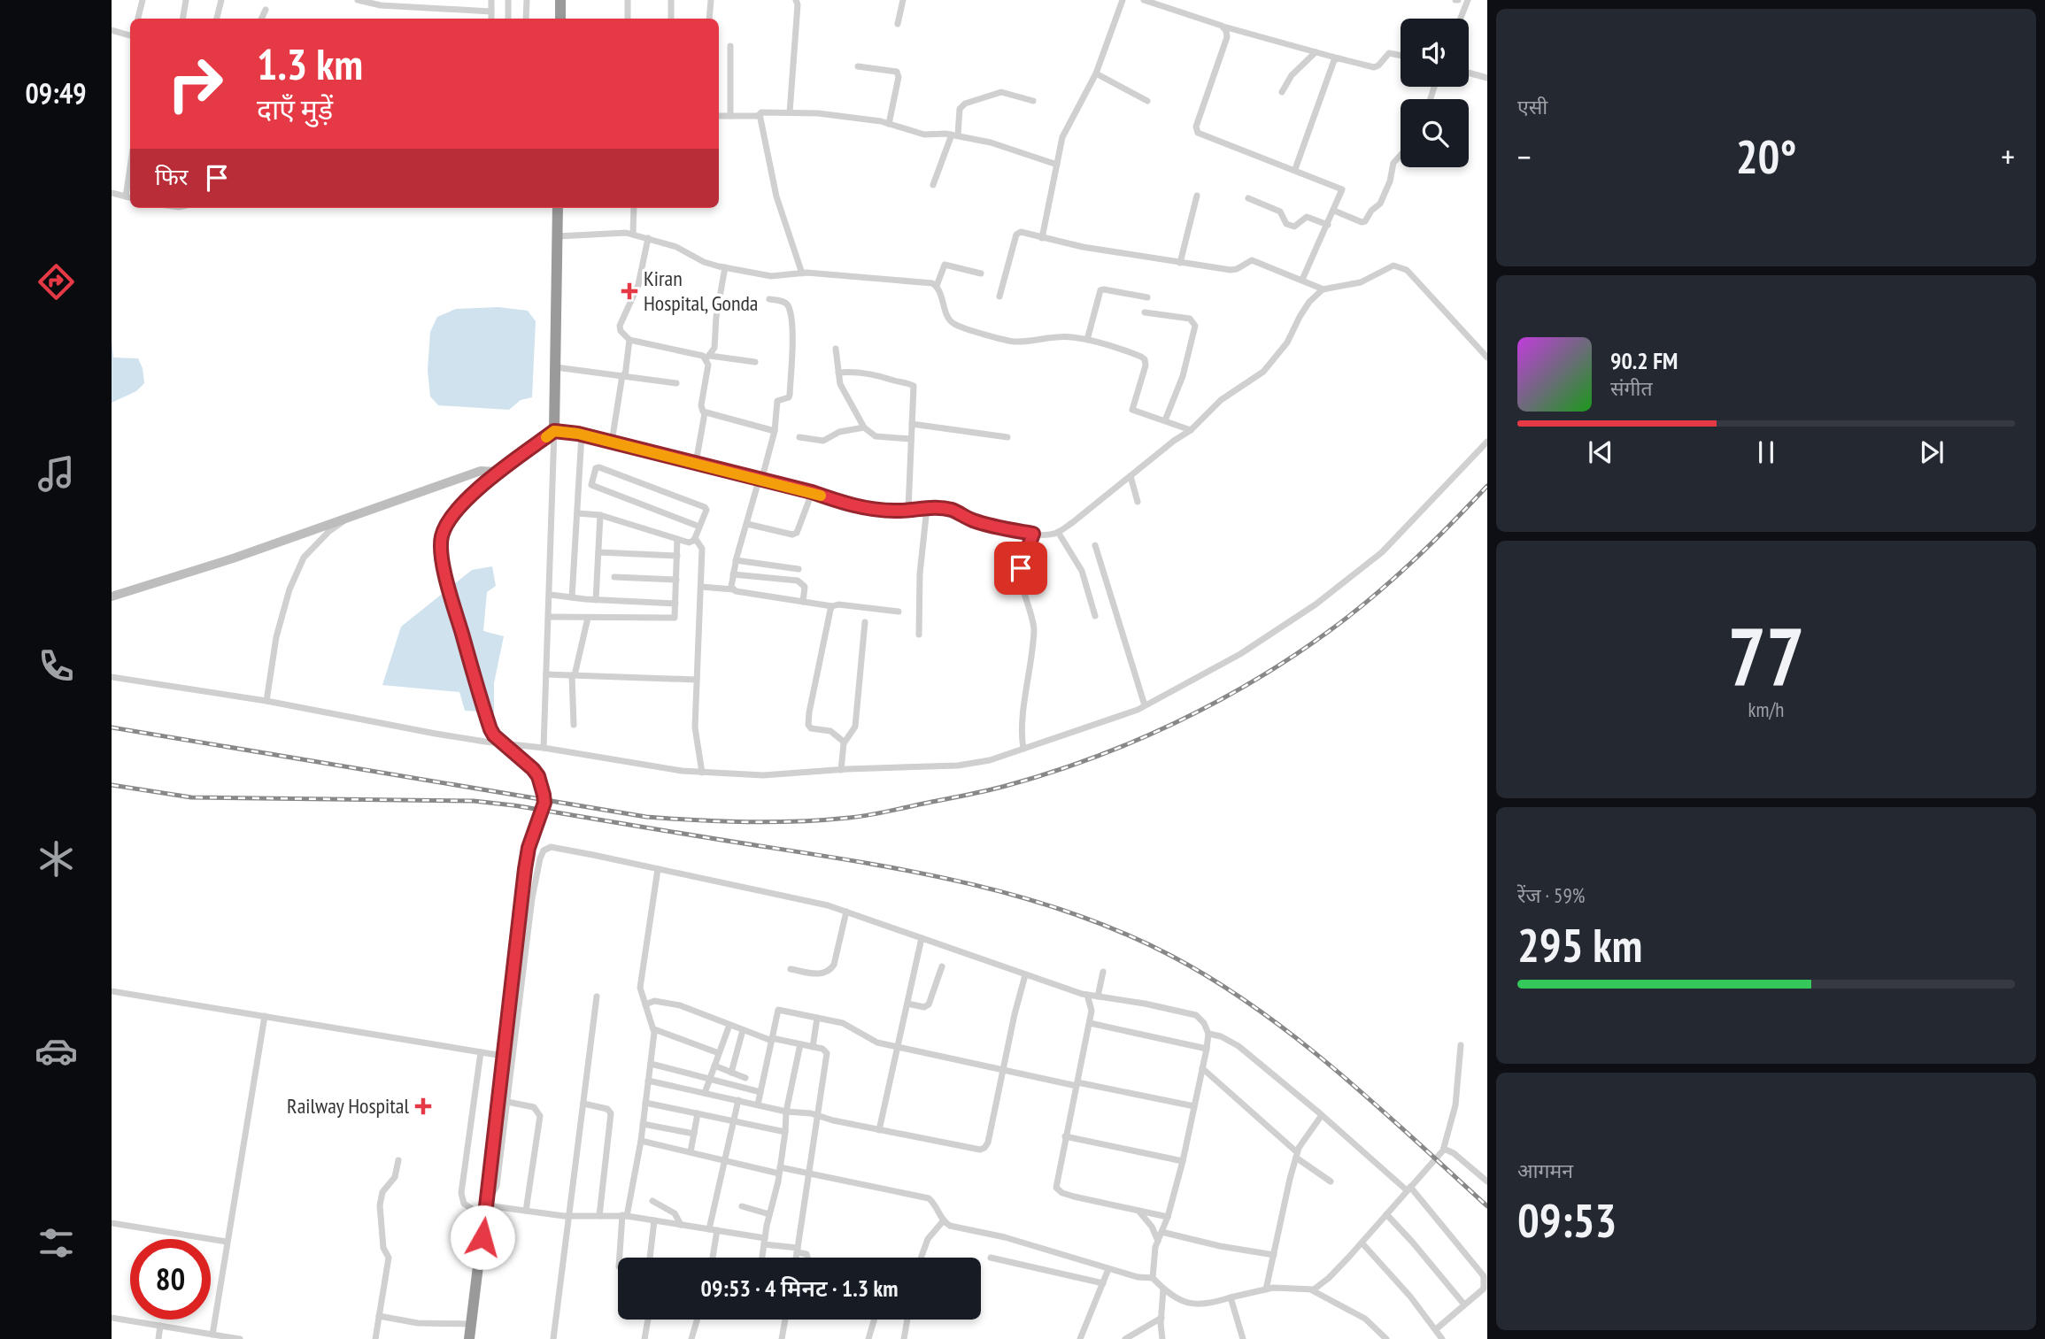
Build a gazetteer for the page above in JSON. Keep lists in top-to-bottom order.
{
  "places": {
    "health": ["Kiran Hospital, Gonda", "Railway Hospital"]
  },
  "page": {
    "tabs": "09:49",
    "tile": [
      "एसी",
      ["77", "km/h"],
      ["रेंज · 59%", "295 km"],
      ["आगमन", "09:53"]
    ],
    "turn": ["1.3 km", "दाएँ मुड़ें"],
    "heat": ["−", "20°", "+"],
    "then": "फिर",
    "song": ["90.2 FM", "संगीत"],
    "limit": "80",
    "trip": "09:53 · 4 मिनट · 1.3 km"
  }
}
